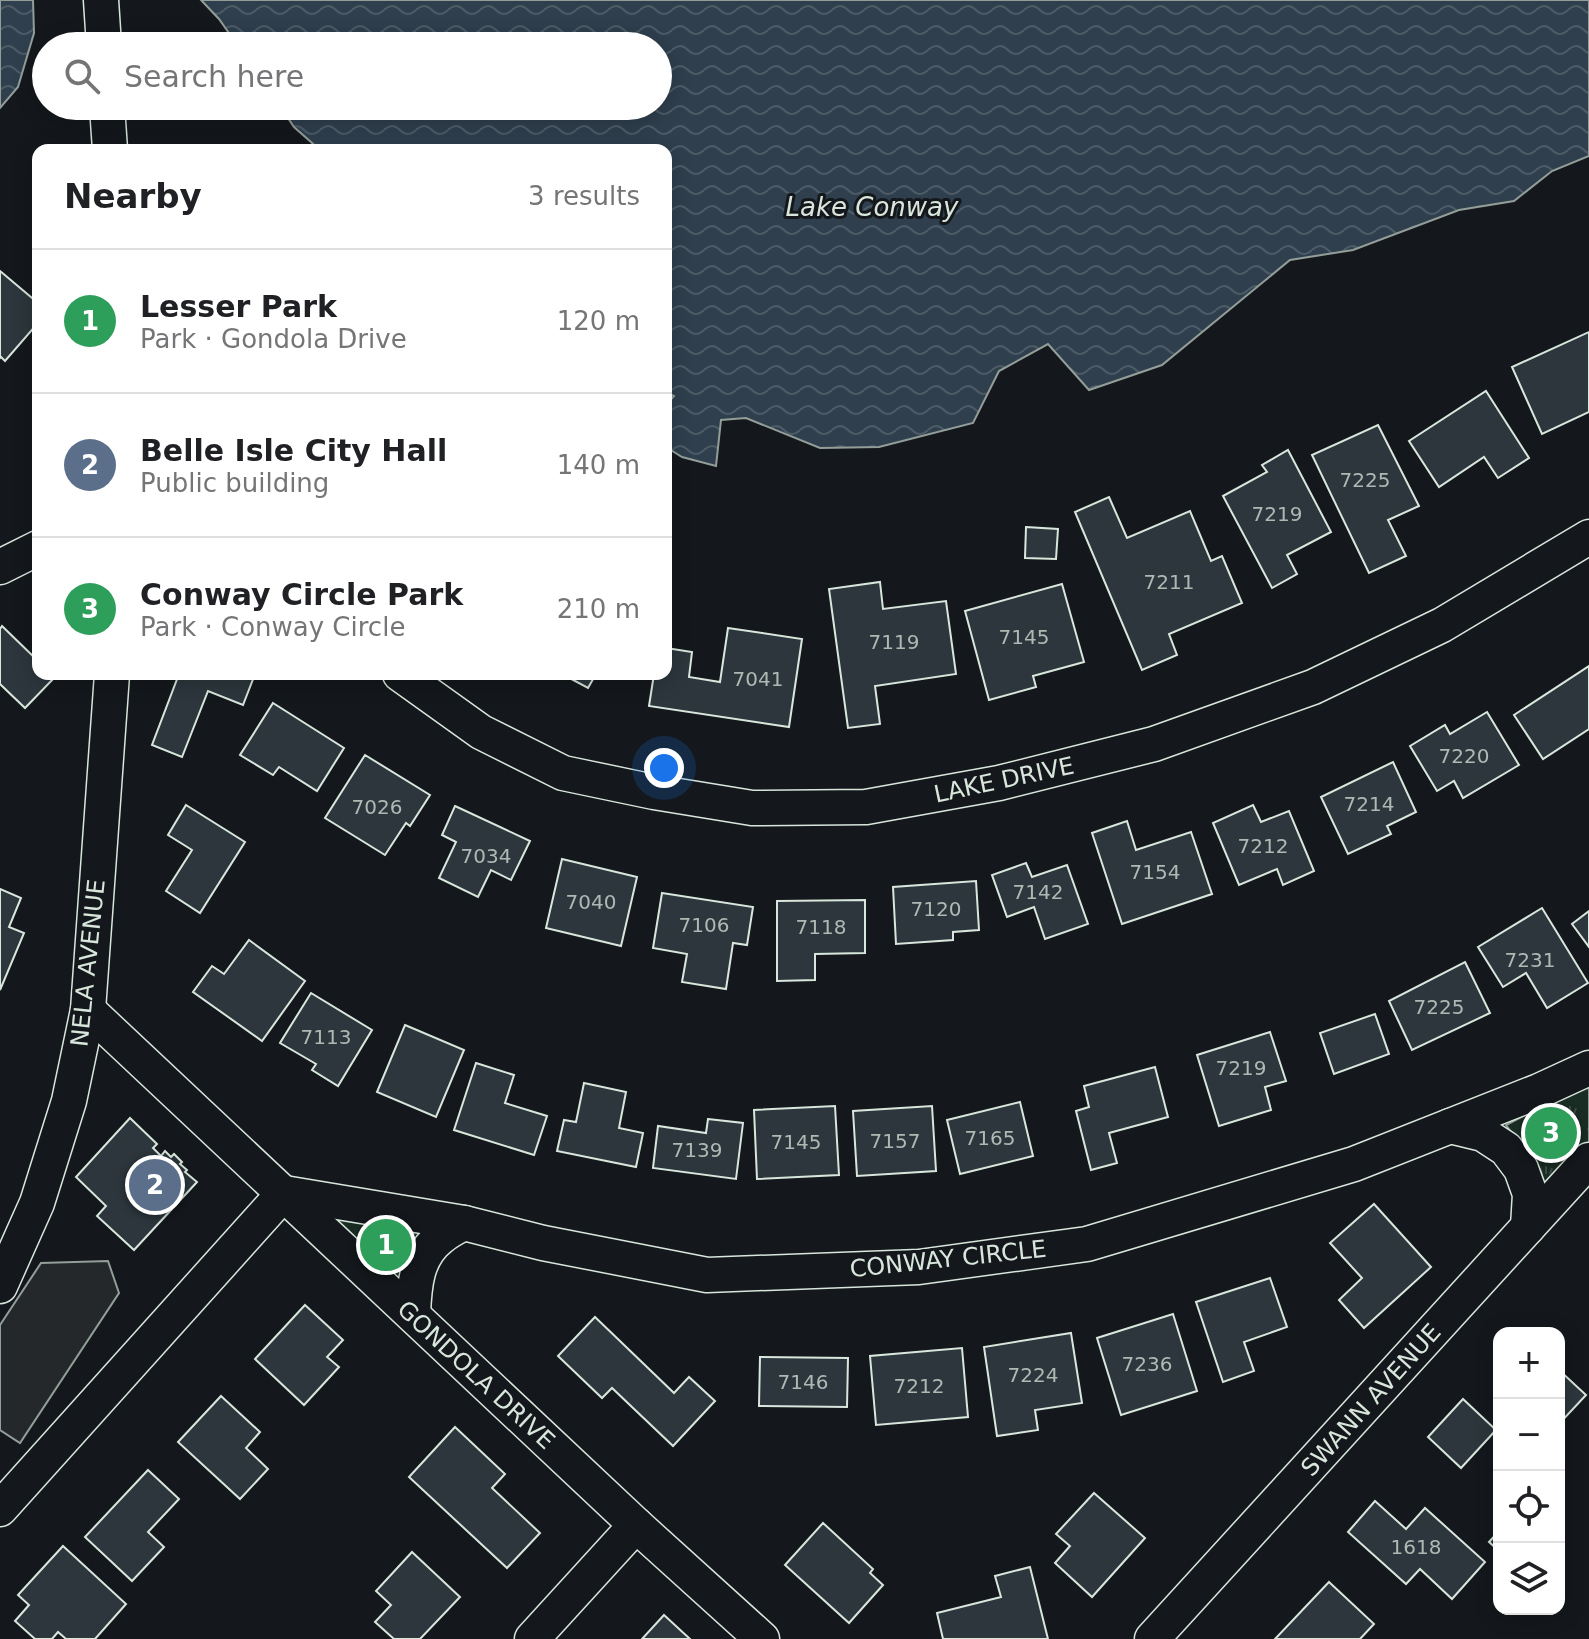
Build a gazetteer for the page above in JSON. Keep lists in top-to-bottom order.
{
  "streets": {
    "street": [
      "LAKE DRIVE",
      "NELA AVENUE",
      "CONWAY CIRCLE",
      "GONDOLA DRIVE",
      "SWANN AVENUE"
    ]
  },
  "crossings": [
    ["NELA AVENUE", "GONDOLA DRIVE"],
    ["CONWAY CIRCLE", "GONDOLA DRIVE"]
  ],
  "water": ["Lake Conway"],
  "house_numbers": [
    "7225",
    "7219",
    "7211",
    "7145",
    "7119",
    "7041",
    "7220",
    "7214",
    "7026",
    "7212",
    "7034",
    "7154",
    "7142",
    "7040",
    "7120",
    "7106",
    "7118",
    "7231",
    "7225",
    "7113",
    "7219",
    "7165",
    "7157",
    "7145",
    "7139",
    "7236",
    "7224",
    "7146",
    "7212",
    "1618"
  ],
  "page": {
    "search": "Search here",
    "heading": ["Nearby", "3 results"],
    "list": [
      {
        "mark": "1",
        "name": "Lesser Park",
        "note": "Park · Gondola Drive",
        "value": "120 m"
      },
      {
        "mark": "2",
        "name": "Belle Isle City Hall",
        "note": "Public building",
        "value": "140 m"
      },
      {
        "mark": "3",
        "name": "Conway Circle Park",
        "note": "Park · Conway Circle",
        "value": "210 m"
      }
    ],
    "pins": ["3", "2", "1"],
    "map_buttons": ["+", "−"]
  }
}
